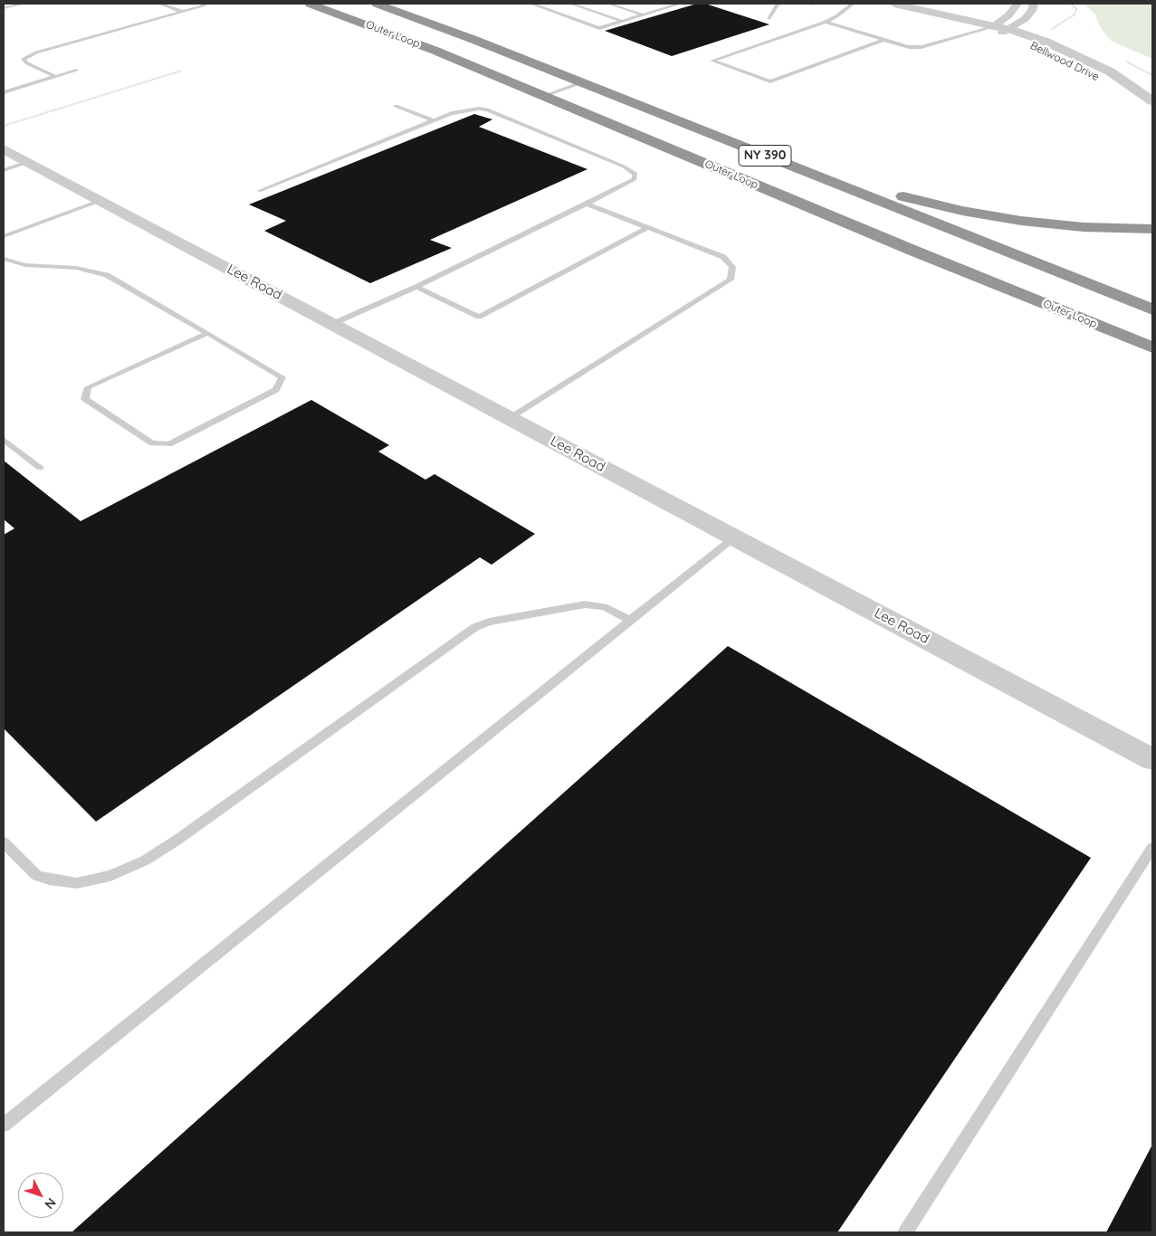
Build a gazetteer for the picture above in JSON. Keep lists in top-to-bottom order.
{
  "streets": {
    "highway": ["Outer Loop", "NY 390"],
    "street": ["Bellwood Drive", "Lee Road"]
  },
  "north": "bottom right"
}
